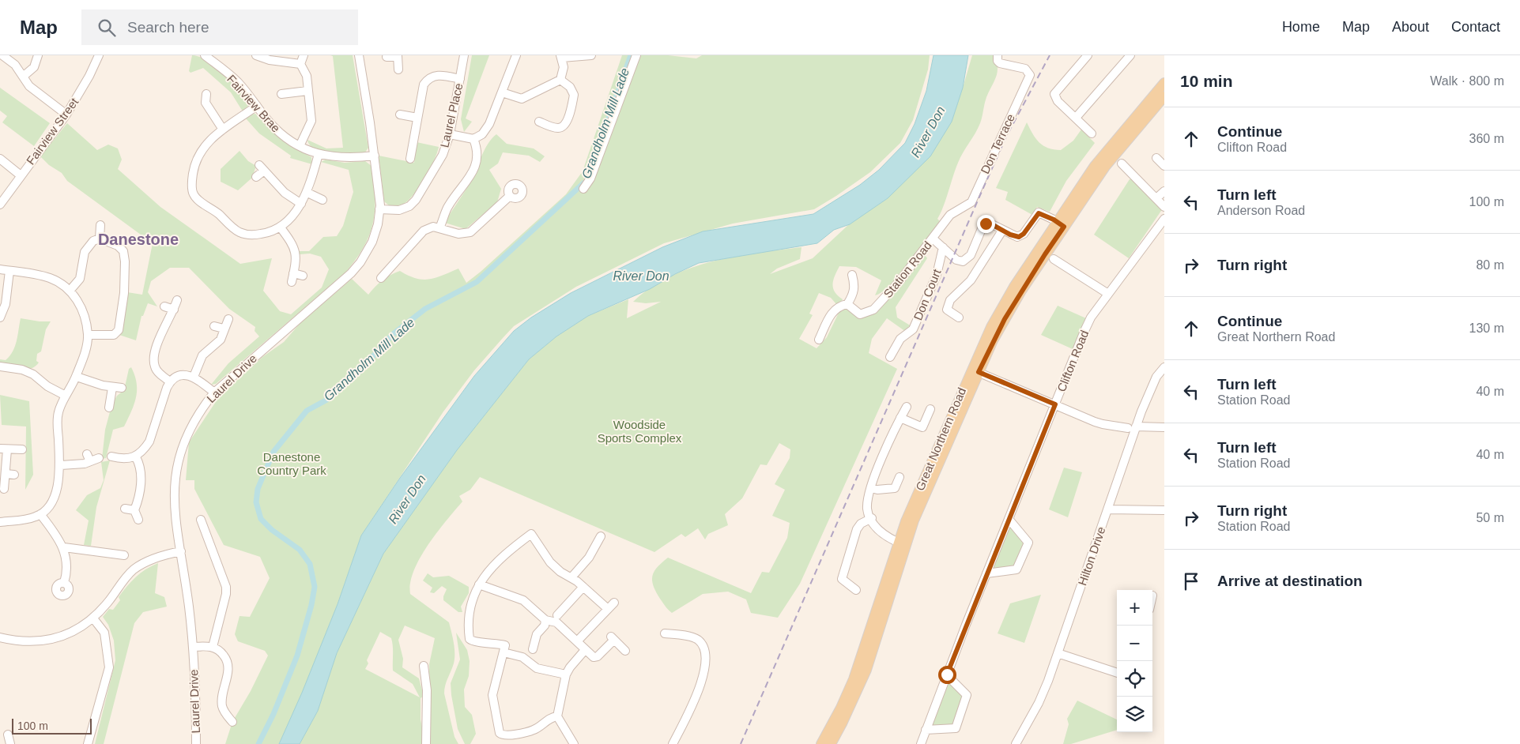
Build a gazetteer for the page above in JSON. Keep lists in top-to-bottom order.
{
  "streets": {
    "main road": ["Great Northern Road"],
    "street": [
      "Fairview Brae",
      "Laurel Place",
      "Fairview Street",
      "Don Terrace",
      "Station Road",
      "Don Court",
      "Clifton Road",
      "Laurel Drive",
      "Hilton Drive"
    ]
  },
  "crossings": [
    ["Fairview Brae", "Laurel Drive"],
    ["Laurel Place", "Laurel Drive"],
    ["Don Terrace", "Station Road"],
    ["Station Road", "Don Court"],
    ["Station Road", "Great Northern Road"]
  ],
  "districts": ["Danestone"],
  "water": ["Grandholm Mill Lade", "River Don"],
  "parks": ["Woodside Sports Complex", "Danestone Country Park"],
  "scale_bar": "100 m",
  "page": {
    "header": "Map",
    "search": "Search here",
    "nav": [
      "Home",
      "Map",
      "About",
      "Contact"
    ],
    "heading": ["10 min", "Walk · 800 m"],
    "list": [
      ["Continue", "Clifton Road", "360 m"],
      ["Turn left", "Anderson Road", "100 m"],
      ["Turn right", "80 m"],
      ["Continue", "Great Northern Road", "130 m"],
      ["Turn left", "Station Road", "40 m"],
      ["Turn left", "Station Road", "40 m"],
      ["Turn right", "Station Road", "50 m"],
      "Arrive at destination"
    ],
    "map_buttons": ["+", "−"],
    "scale": "100 m"
  }
}
